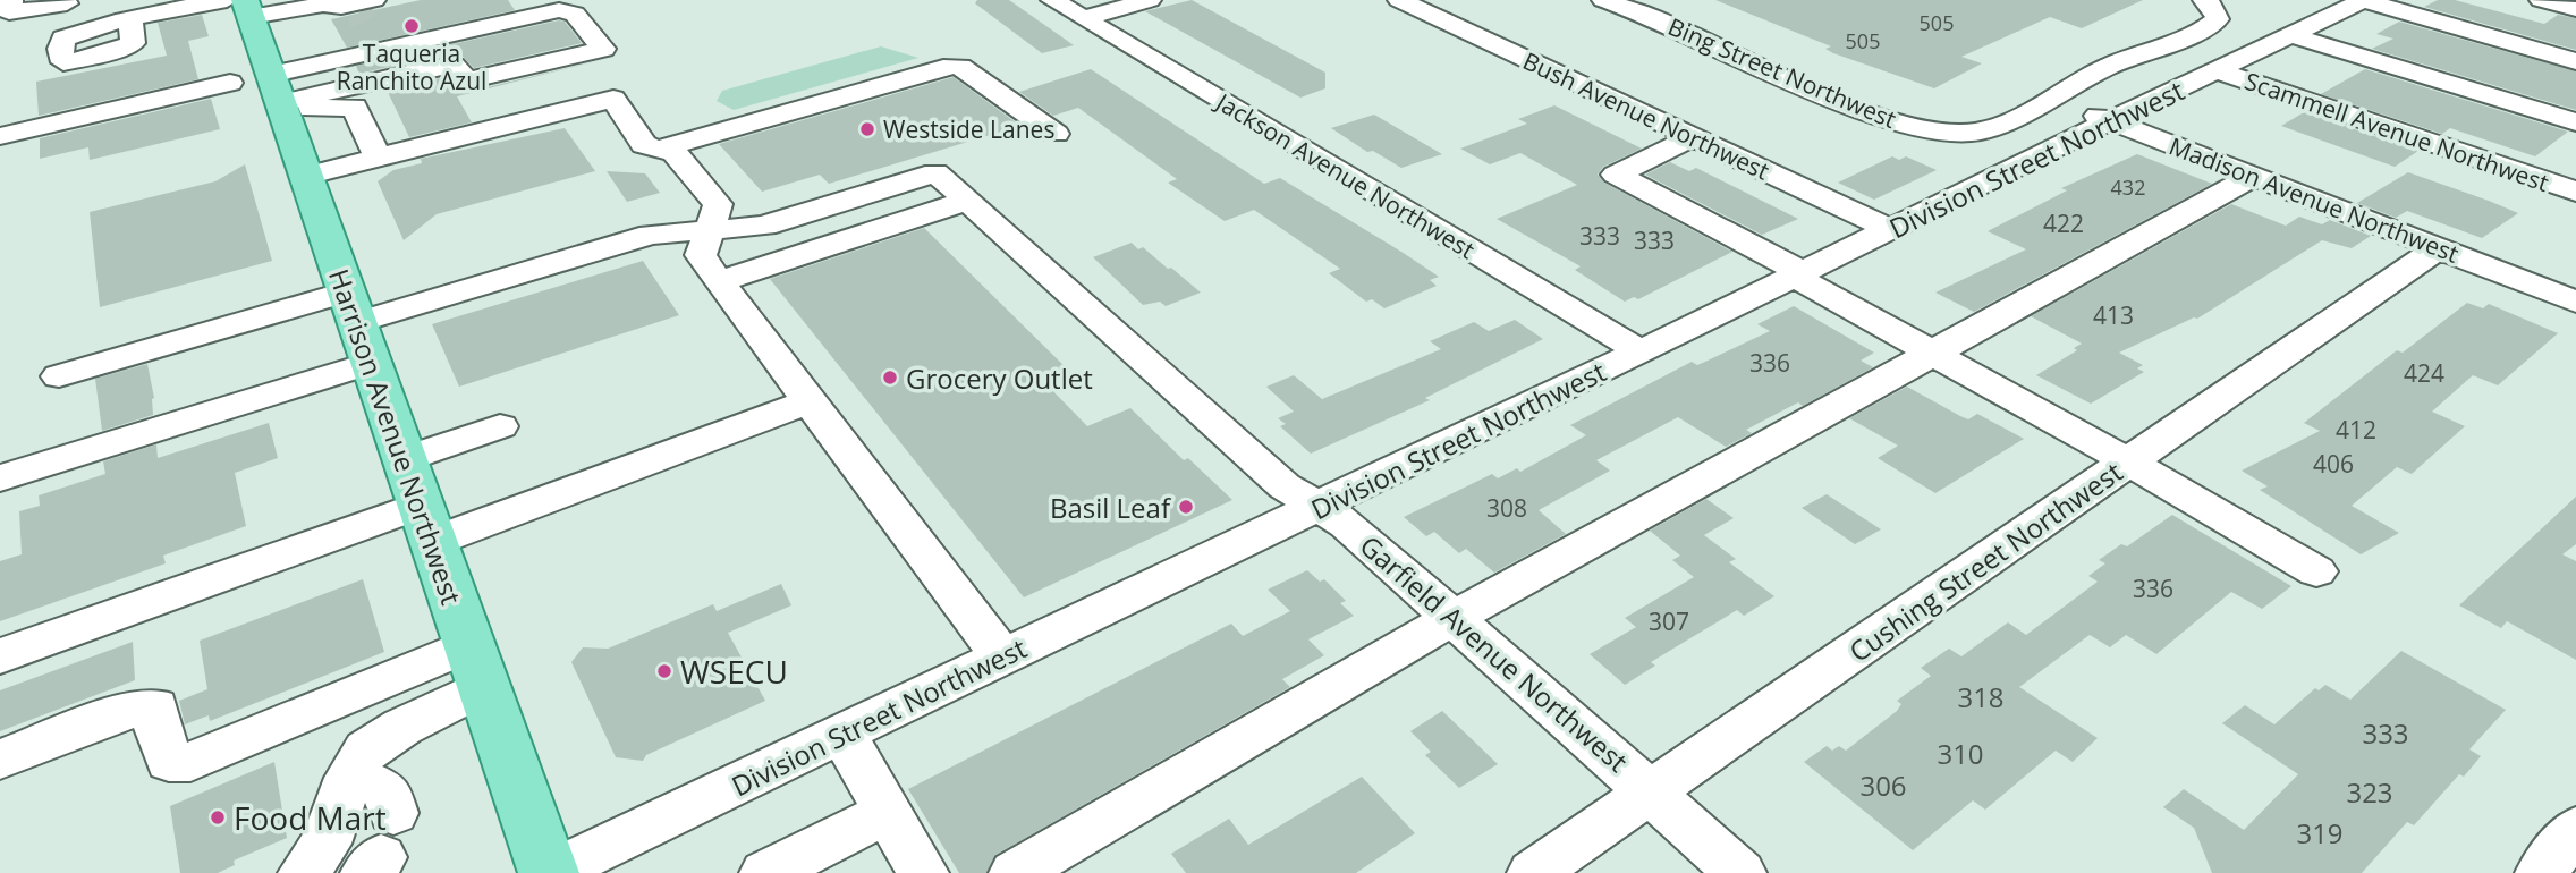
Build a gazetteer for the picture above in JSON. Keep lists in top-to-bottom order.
{
  "streets": {
    "main road": ["Harrison Avenue Northwest"],
    "street": [
      "Bing Street Northwest",
      "Bush Avenue Northwest",
      "Scammell Avenue Northwest",
      "Division Street Northwest",
      "Jackson Avenue Northwest",
      "Madison Avenue Northwest",
      "Cushing Street Northwest",
      "Garfield Avenue Northwest"
    ]
  },
  "crossings": [
    ["Bing Street Northwest", "Division Street Northwest"],
    ["Bing Street Northwest", "Madison Avenue Northwest"],
    ["Bush Avenue Northwest", "Division Street Northwest"],
    ["Scammell Avenue Northwest", "Division Street Northwest"],
    ["Division Street Northwest", "Jackson Avenue Northwest"],
    ["Division Street Northwest", "Madison Avenue Northwest"],
    ["Division Street Northwest", "Harrison Avenue Northwest"],
    ["Division Street Northwest", "Garfield Avenue Northwest"],
    ["Madison Avenue Northwest", "Cushing Street Northwest"],
    ["Cushing Street Northwest", "Garfield Avenue Northwest"]
  ],
  "places": [
    "Taqueria Ranchito Azul",
    "Westside Lanes",
    "Grocery Outlet",
    "Basil Leaf",
    "WSECU",
    "Food Mart"
  ],
  "house_numbers": [
    "505",
    "505",
    "432",
    "422",
    "333",
    "333",
    "413",
    "336",
    "424",
    "412",
    "406",
    "308",
    "336",
    "307",
    "318",
    "333",
    "310",
    "306",
    "323",
    "319"
  ]
}
